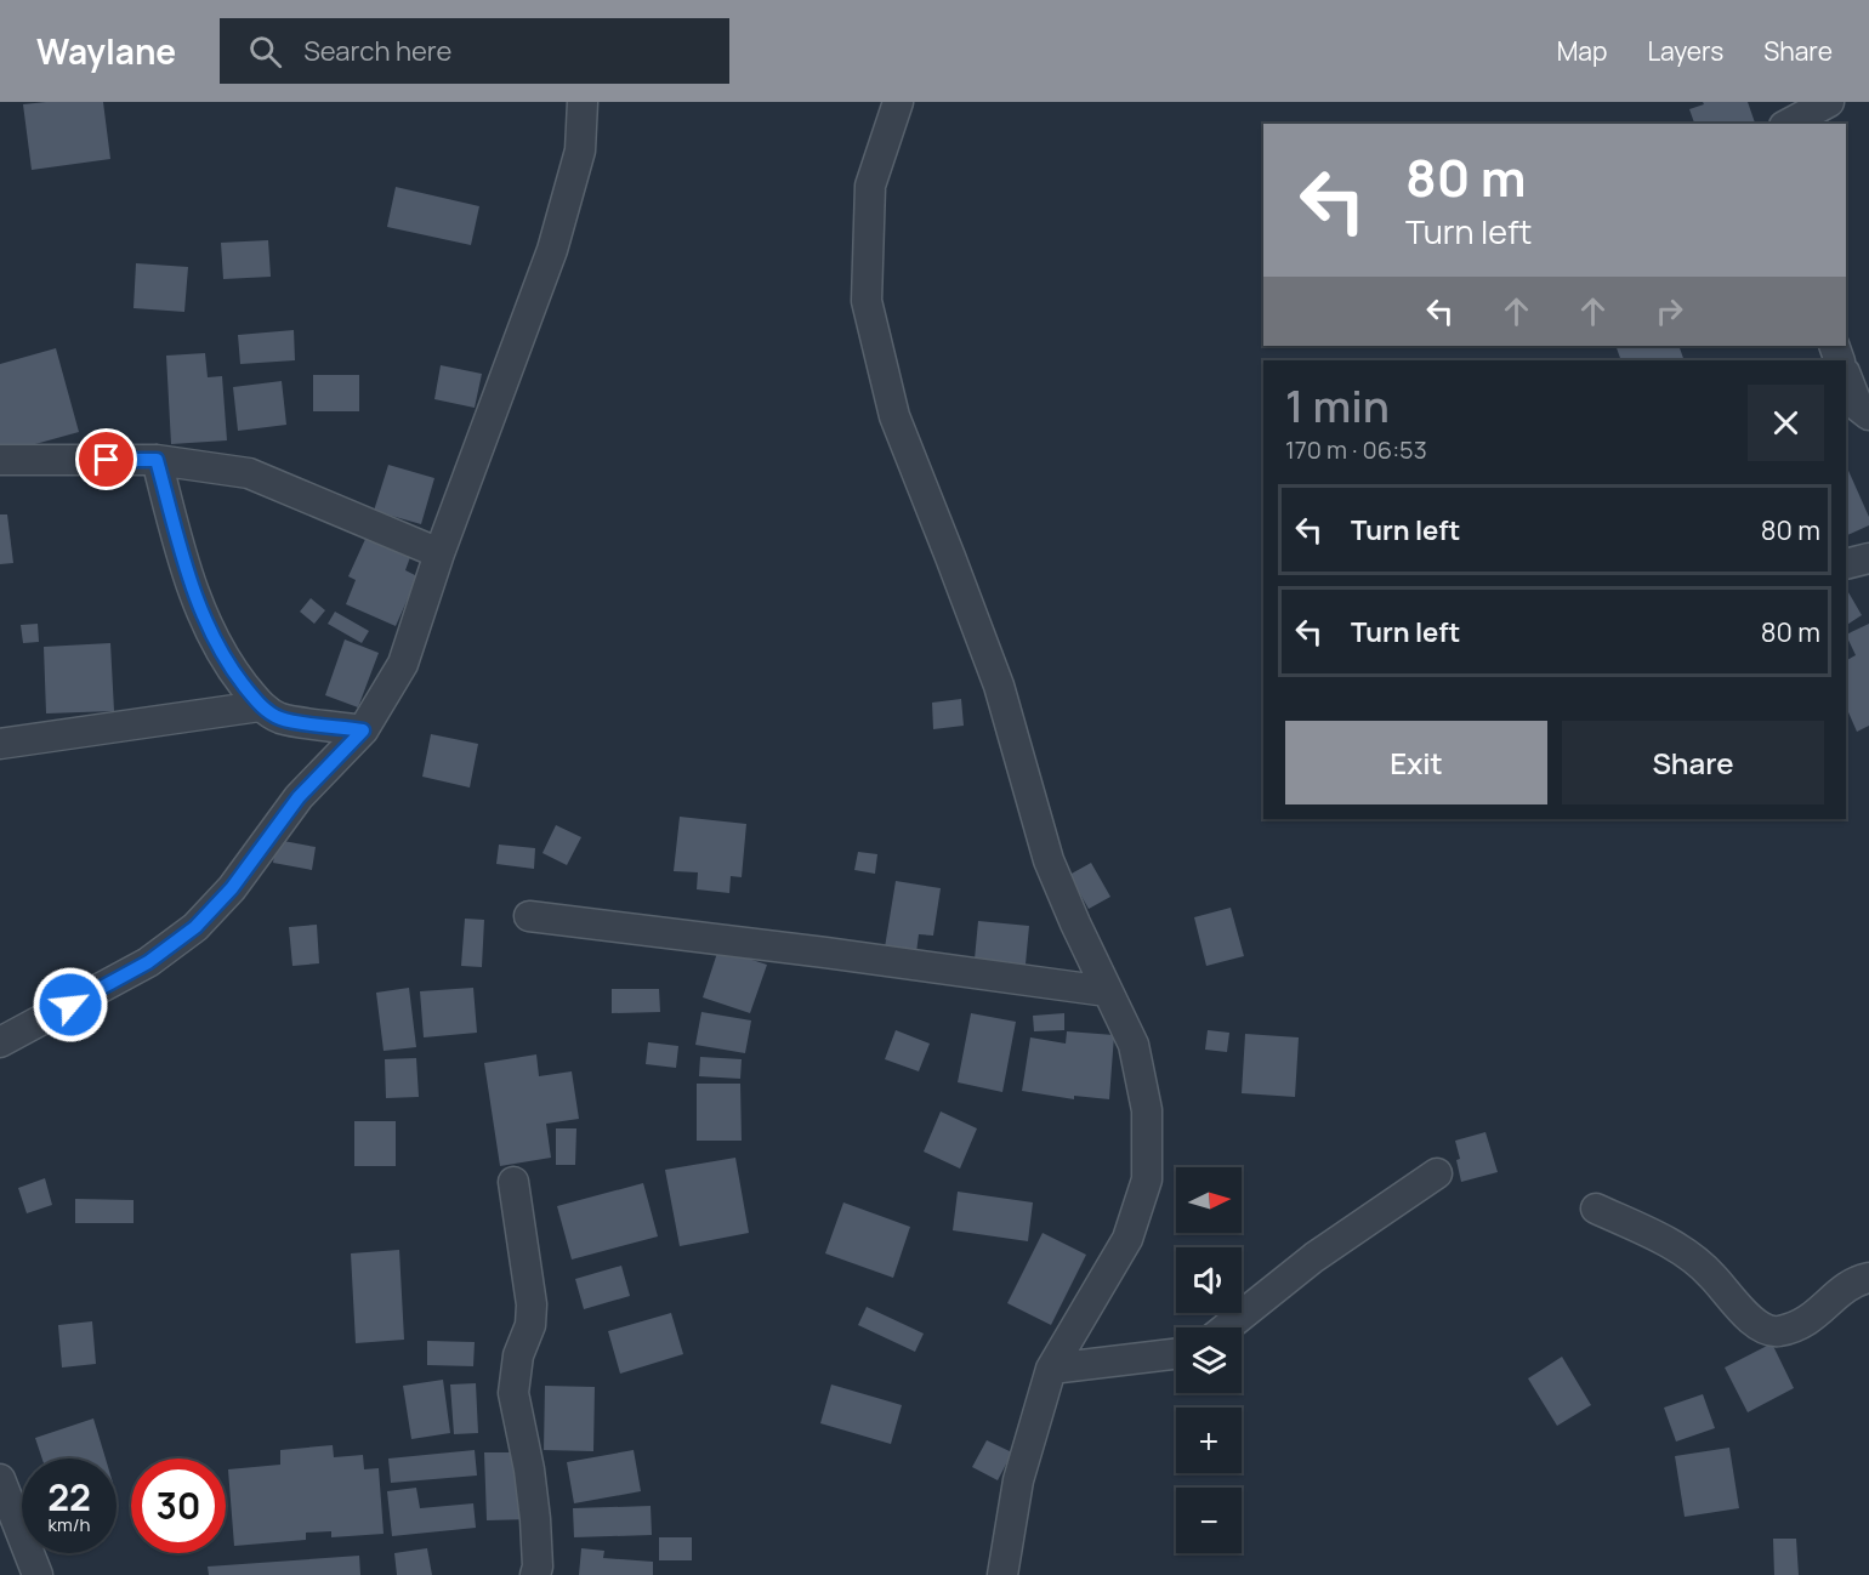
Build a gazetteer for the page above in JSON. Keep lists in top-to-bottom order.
{
  "north": "right",
  "page": {
    "header": "Waylane",
    "search": "Search here",
    "nav": ["Map", "Layers", "Share"],
    "turn": ["80 m", "Turn left"],
    "heading": ["1 min", "170 m · 06:53"],
    "list": [
      {
        "name": "Turn left",
        "value": "80 m"
      },
      {
        "name": "Turn left",
        "value": "80 m"
      }
    ],
    "buttons": ["Exit", "Share"],
    "map_buttons": ["+", "−"],
    "speed": "22 km/h",
    "limit": "30"
  }
}
